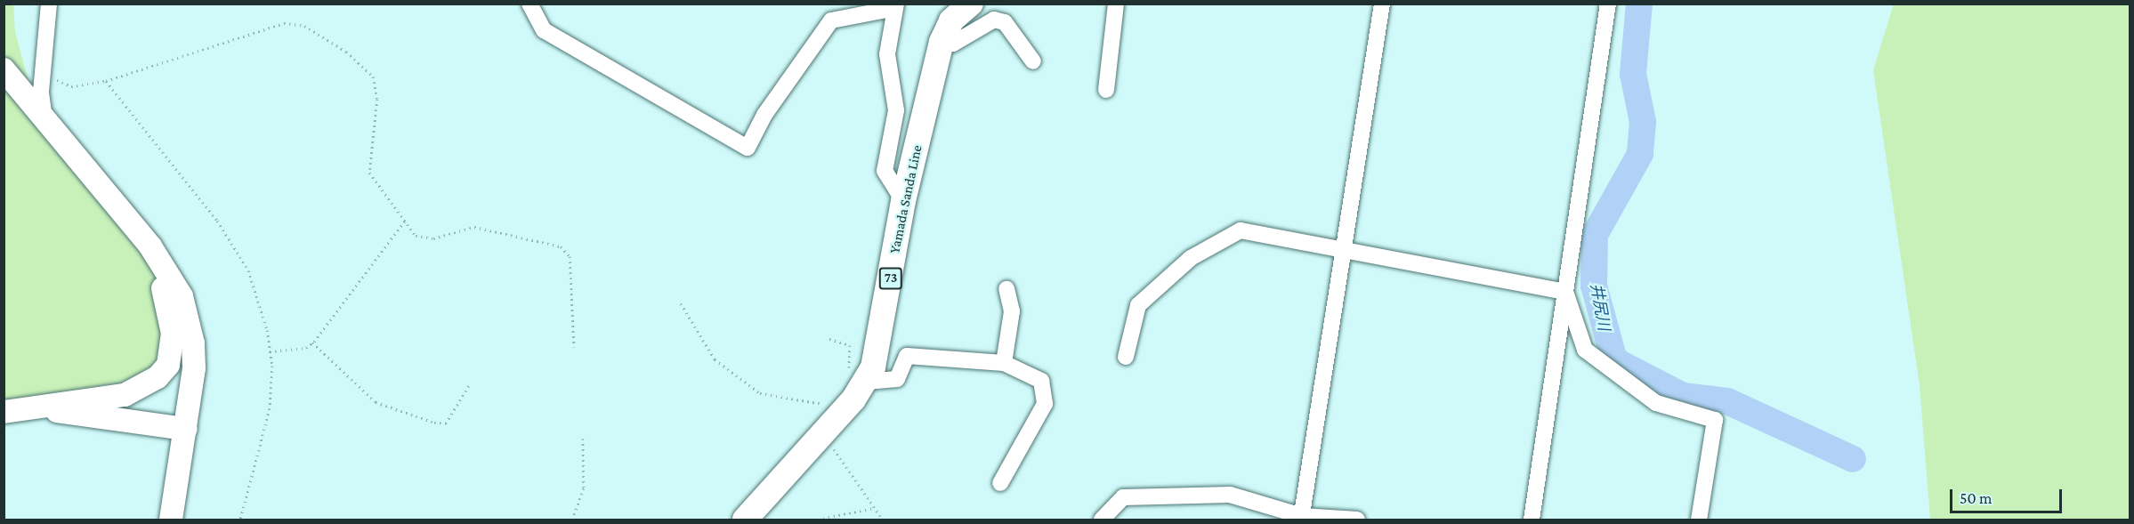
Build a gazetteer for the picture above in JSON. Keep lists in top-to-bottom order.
{
  "streets": {
    "main road": ["Yamada Sanda Line", "73"]
  },
  "water": ["井尻川"],
  "scale_bar": "50 m"
}
